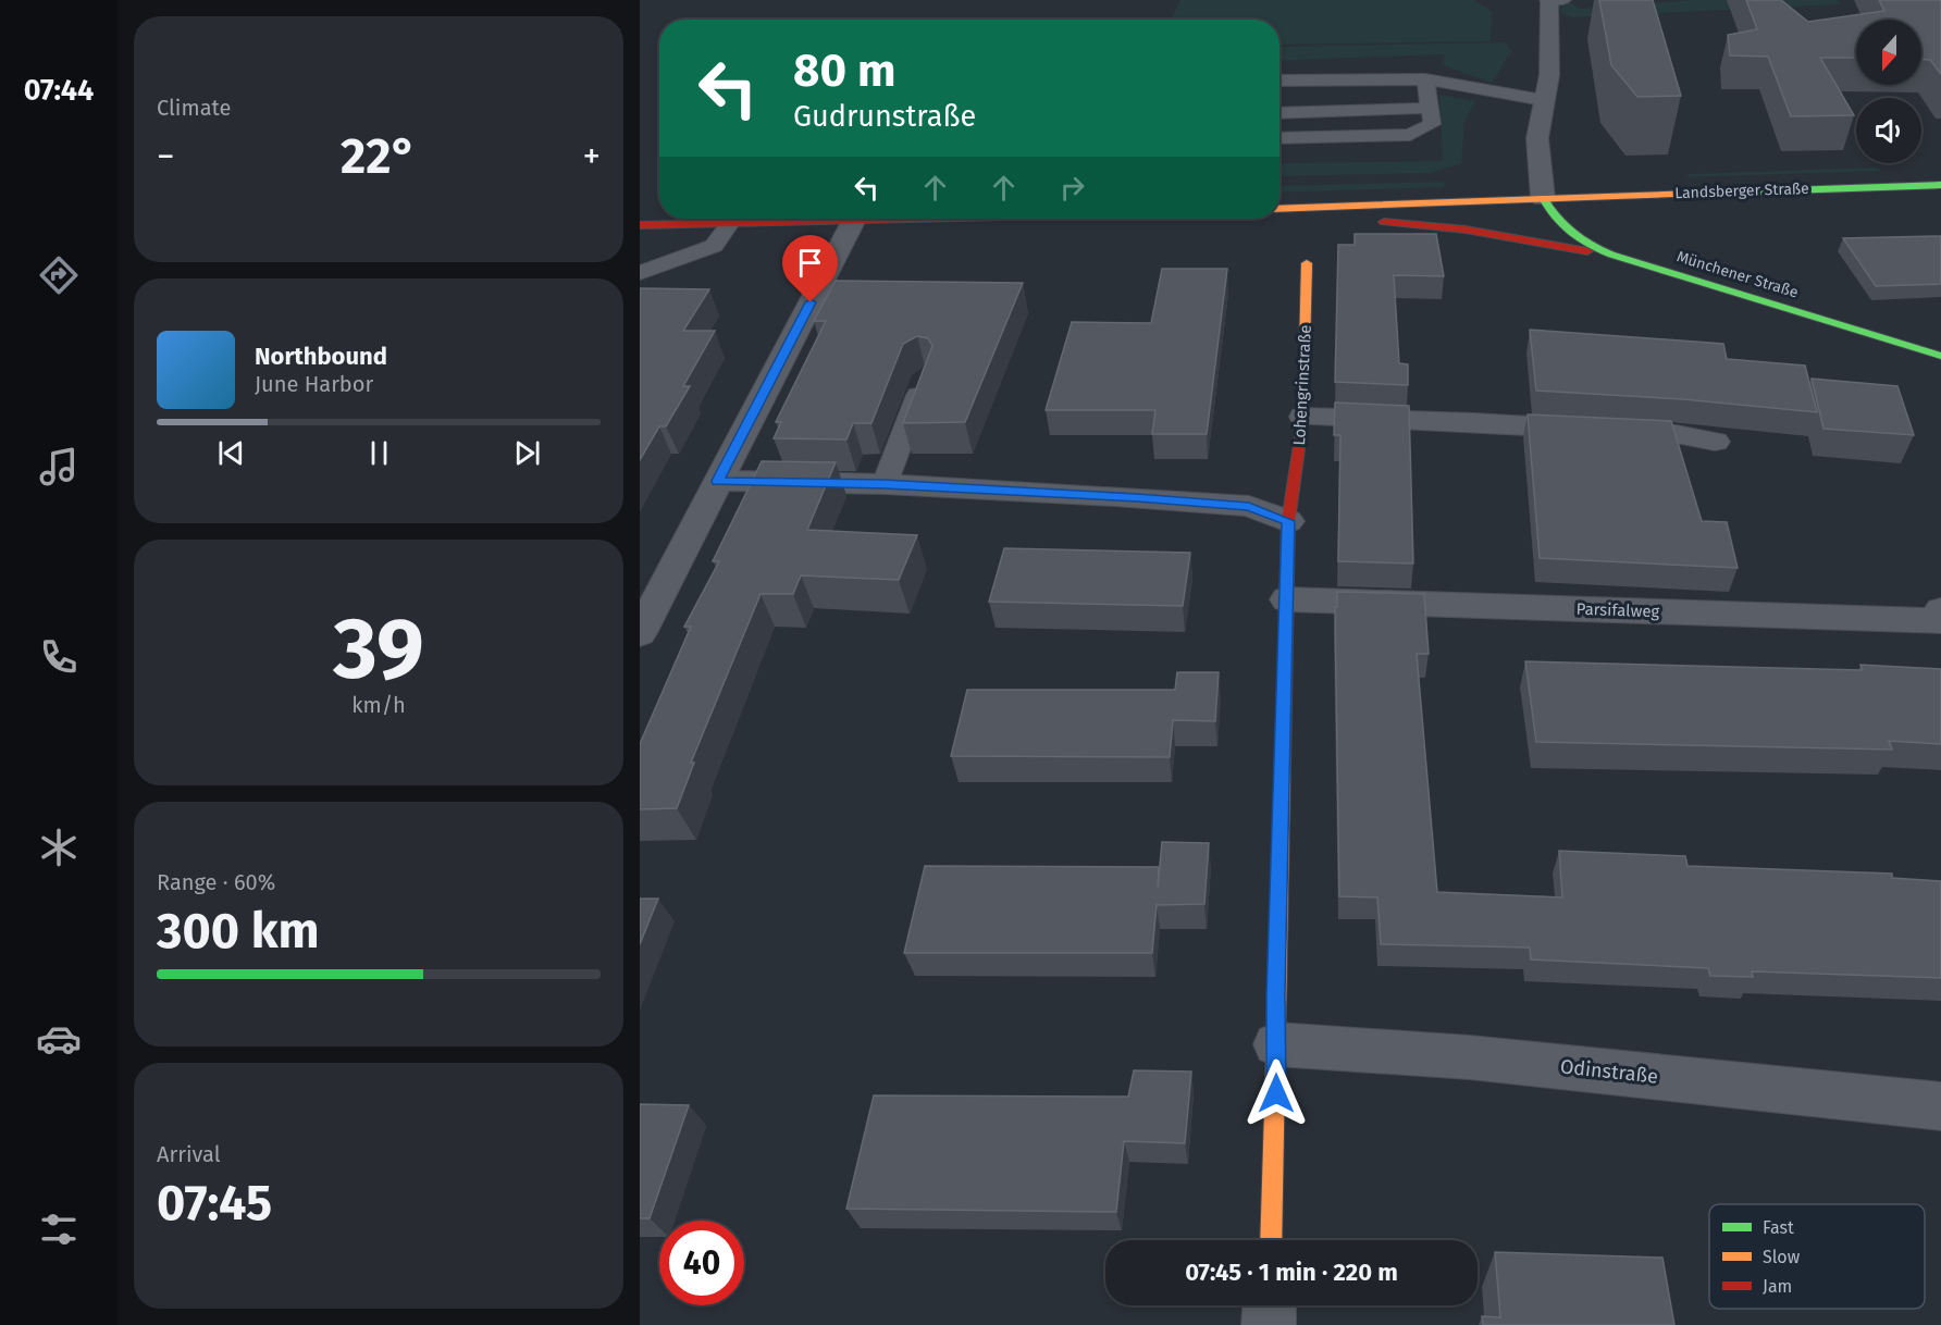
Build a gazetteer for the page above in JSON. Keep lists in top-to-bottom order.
{
  "streets": {
    "street": [
      "Landsberger Straße",
      "Münchener Straße",
      "Lohengrinstraße",
      "Parsifalweg",
      "Odinstraße"
    ]
  },
  "crossings": [
    ["Landsberger Straße", "Münchener Straße"],
    ["Lohengrinstraße", "Parsifalweg"],
    ["Lohengrinstraße", "Odinstraße"]
  ],
  "legend": ["Fast", "Slow", "Jam"],
  "north": "bottom",
  "page": {
    "tabs": "07:44",
    "tile": [
      "Climate",
      ["39", "km/h"],
      ["Range · 60%", "300 km"],
      ["Arrival", "07:45"]
    ],
    "turn": ["80 m", "Gudrunstraße"],
    "heat": ["−", "22°", "+"],
    "song": ["Northbound", "June Harbor"],
    "limit": "40",
    "trip": "07:45 · 1 min · 220 m"
  }
}
